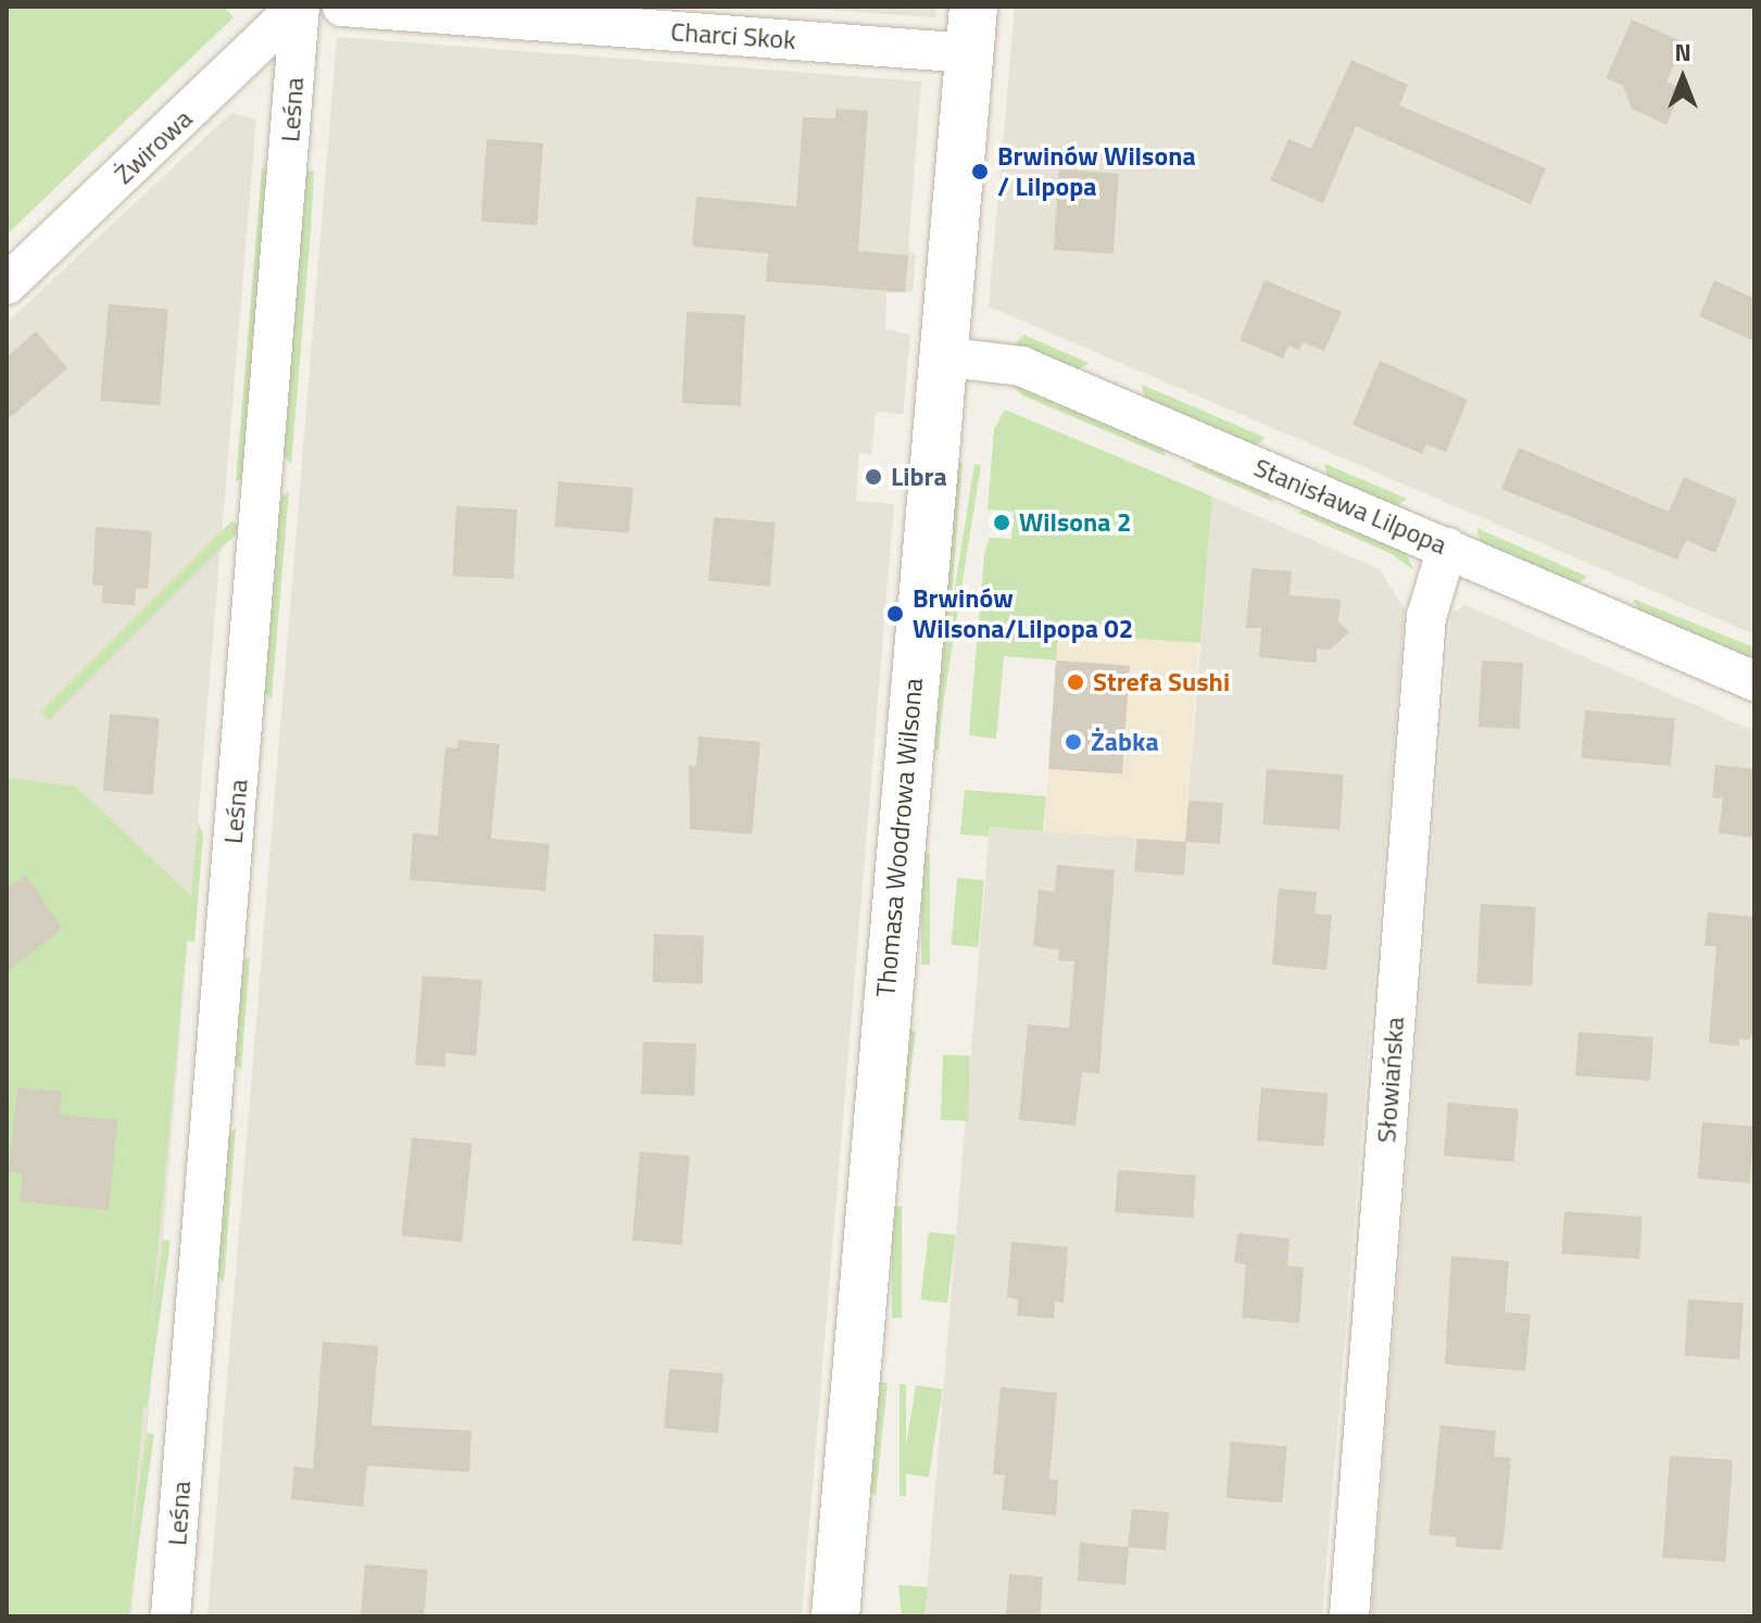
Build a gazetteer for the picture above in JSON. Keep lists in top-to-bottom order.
{
  "streets": {
    "street": [
      "Charci Skok",
      "Leśna",
      "Żwirowa",
      "Stanisława Lilpopa",
      "Thomasa Woodrowa Wilsona",
      "Słowiańska"
    ]
  },
  "crossings": [
    ["Charci Skok", "Thomasa Woodrowa Wilsona"],
    ["Leśna", "Żwirowa"],
    ["Stanisława Lilpopa", "Thomasa Woodrowa Wilsona"],
    ["Stanisława Lilpopa", "Słowiańska"]
  ],
  "places": [
    "Brwinów Wilsona / Lilpopa",
    "Libra",
    "Wilsona 2",
    "Brwinów Wilsona/Lilpopa 02",
    "Strefa Sushi",
    "Żabka"
  ],
  "north": "top"
}
